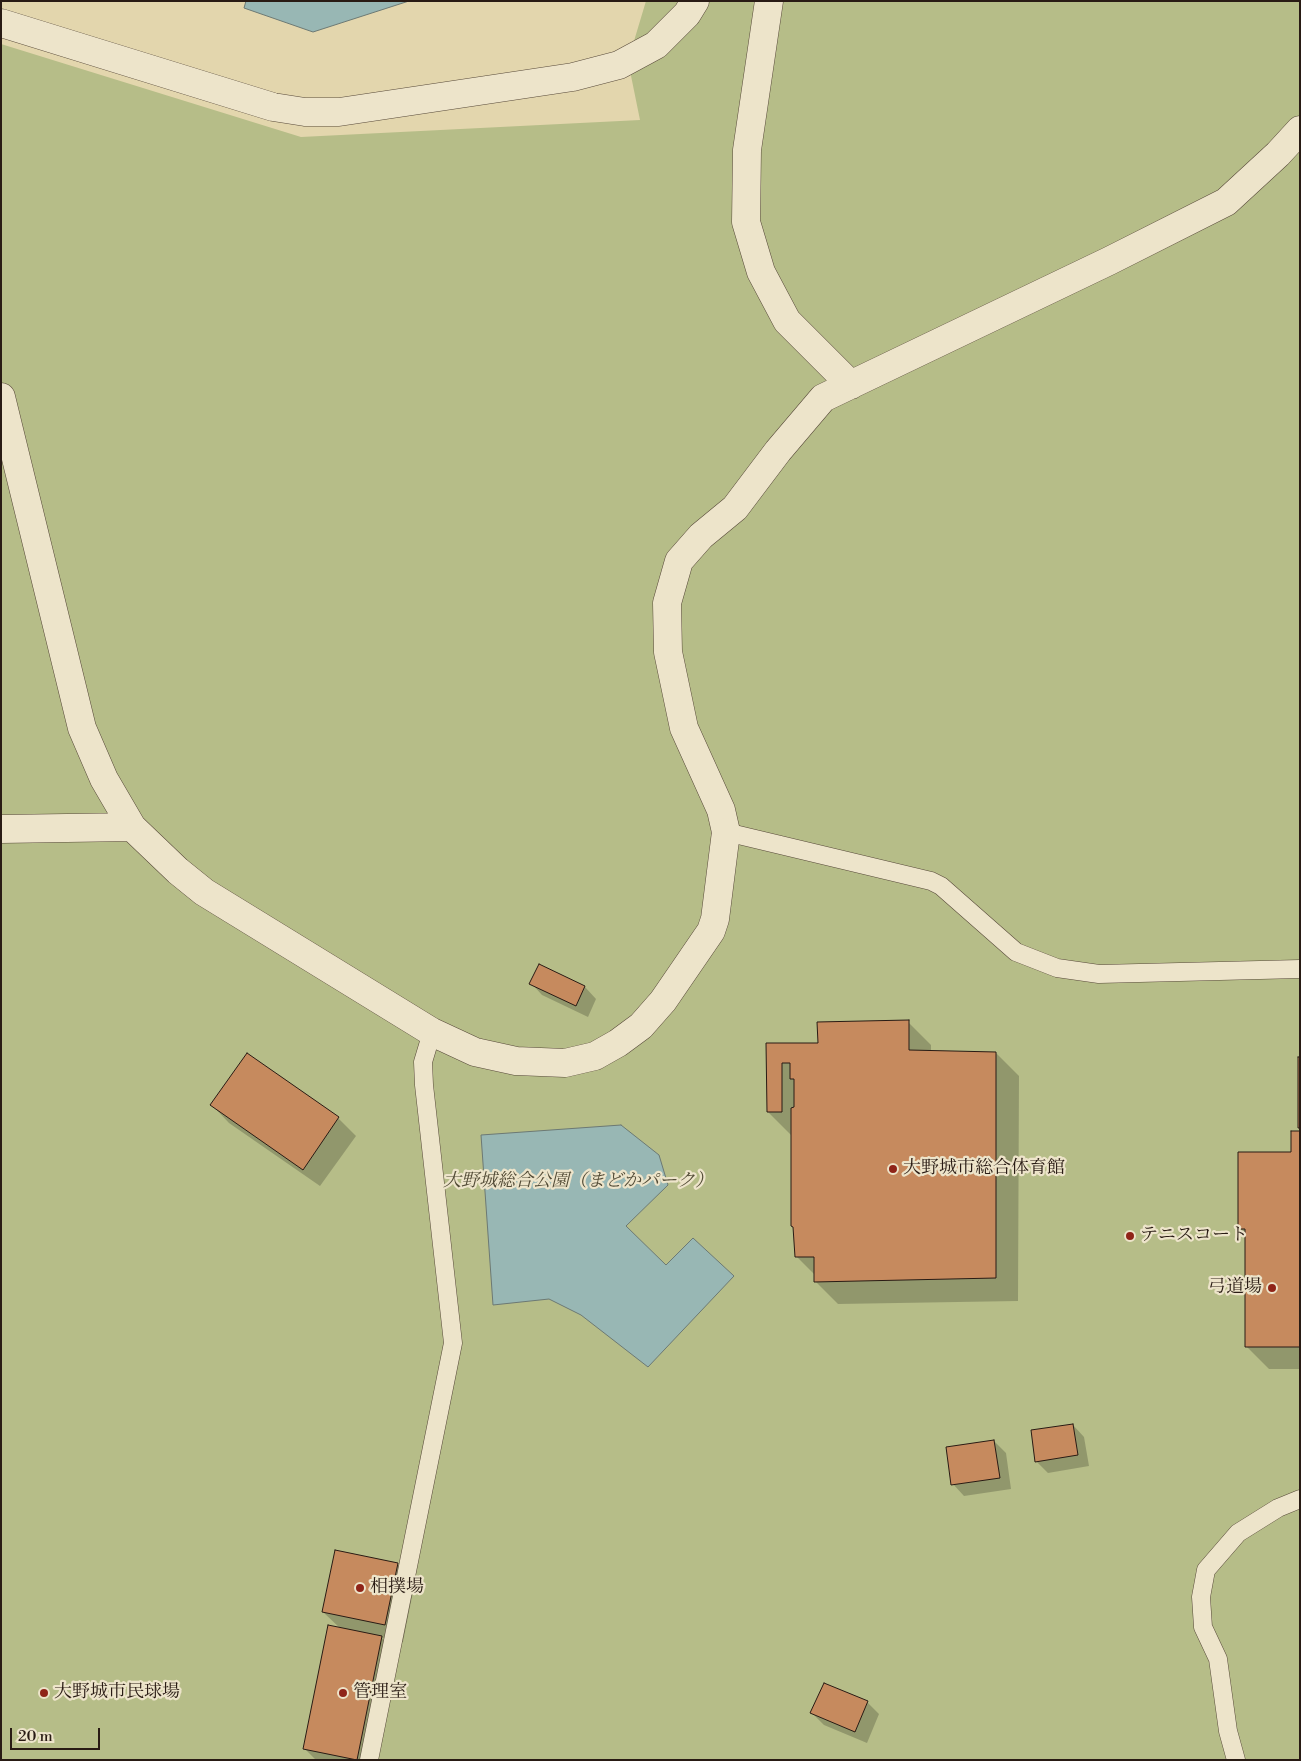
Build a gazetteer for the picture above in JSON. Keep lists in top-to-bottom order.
{
  "parks": ["大野城総合公園（まどかパーク）"],
  "places": [
    "大野城市総合体育館",
    "テニスコート",
    "弓道場",
    "相撲場",
    "大野城市民球場",
    "管理室"
  ],
  "scale_bar": "20 m"
}
